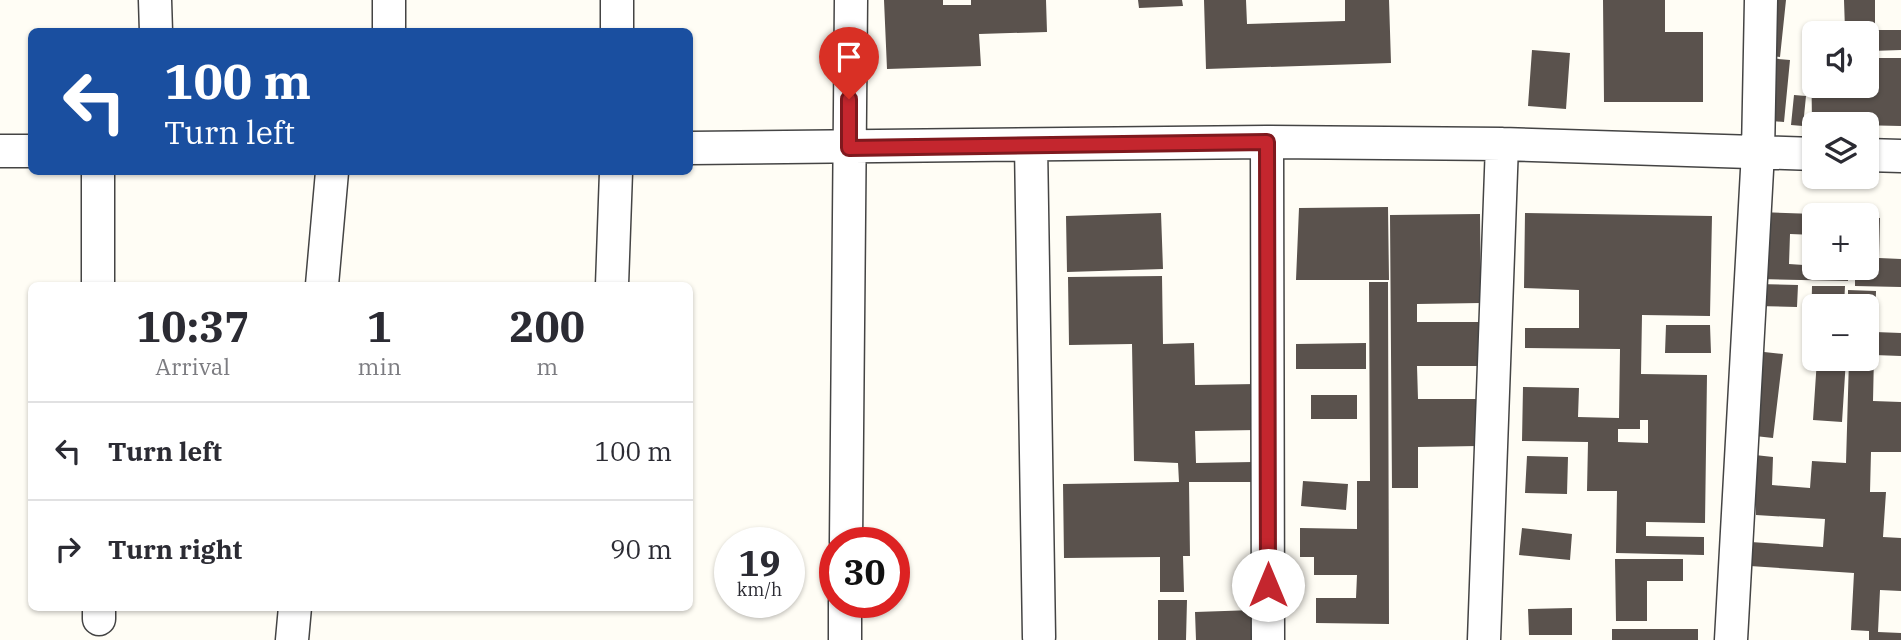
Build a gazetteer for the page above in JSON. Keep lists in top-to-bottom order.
{
  "page": {
    "map_buttons": ["+", "−"],
    "turn": ["100 m", "Turn left"],
    "eta": [
      "10:37",
      "Arrival",
      "1",
      "min",
      "200",
      "m"
    ],
    "list": [
      {
        "name": "Turn left",
        "value": "100 m"
      },
      {
        "name": "Turn right",
        "value": "90 m"
      }
    ],
    "speed": "19 km/h",
    "limit": "30"
  }
}
